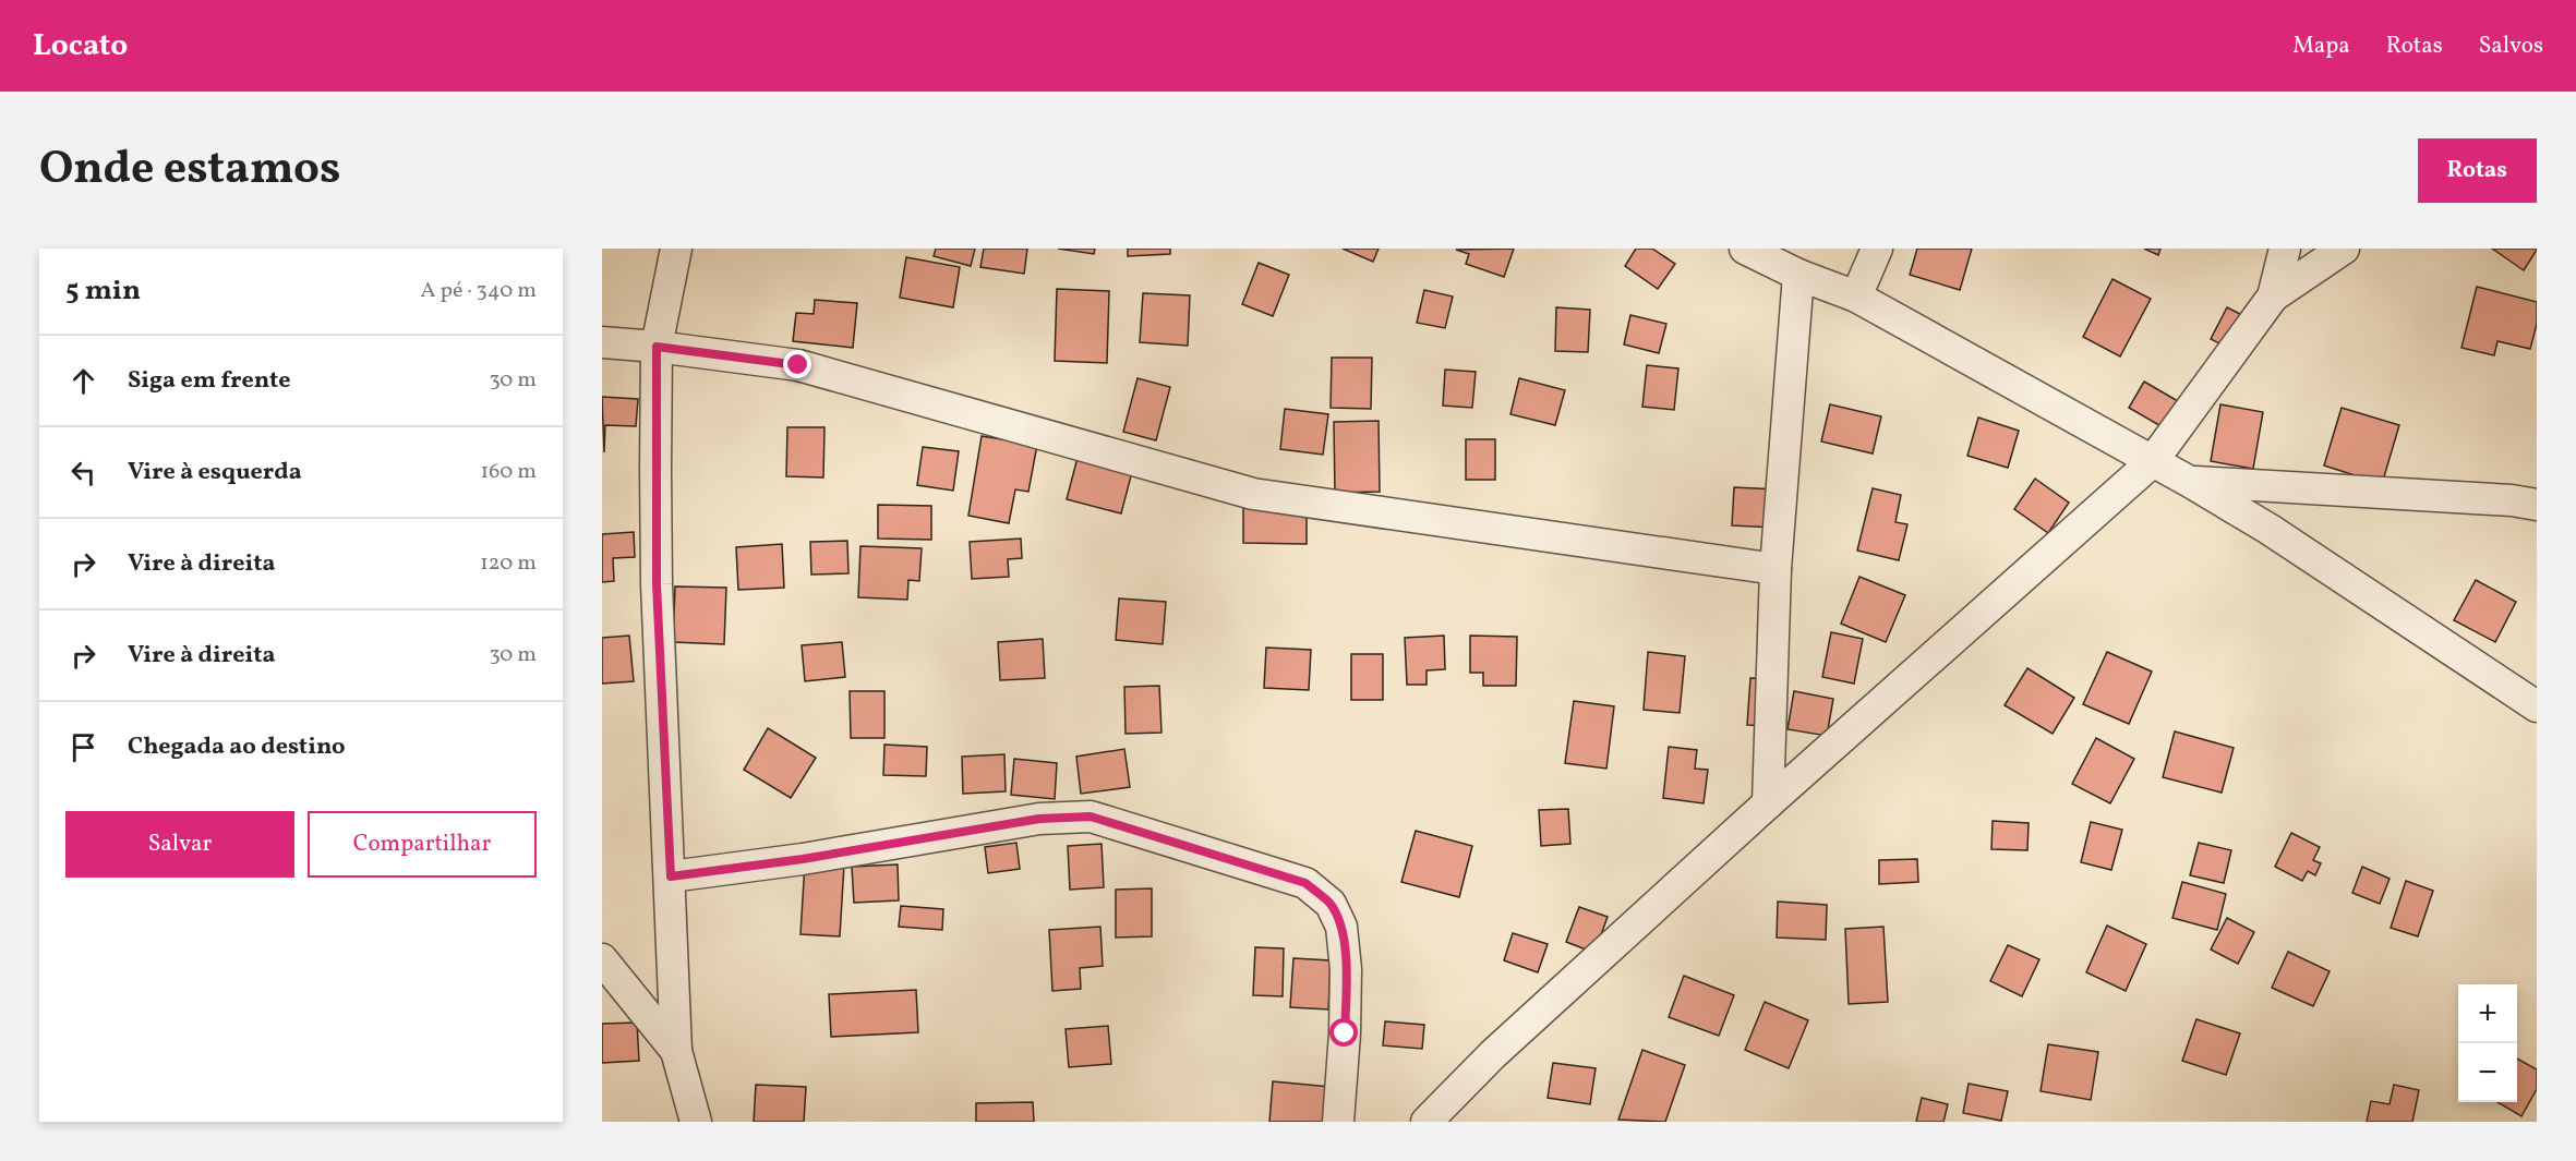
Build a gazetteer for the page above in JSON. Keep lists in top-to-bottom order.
{
  "page": {
    "header": "Locato",
    "nav": ["Mapa", "Rotas", "Salvos"],
    "title": "Onde estamos",
    "buttons": [
      "Rotas",
      ["Salvar", "Compartilhar"]
    ],
    "heading": ["5 min", "A pé · 340 m"],
    "list": [
      ["Siga em frente", "30 m"],
      ["Vire à esquerda", "160 m"],
      ["Vire à direita", "120 m"],
      ["Vire à direita", "30 m"],
      "Chegada ao destino"
    ],
    "map_buttons": ["+", "−"]
  }
}
